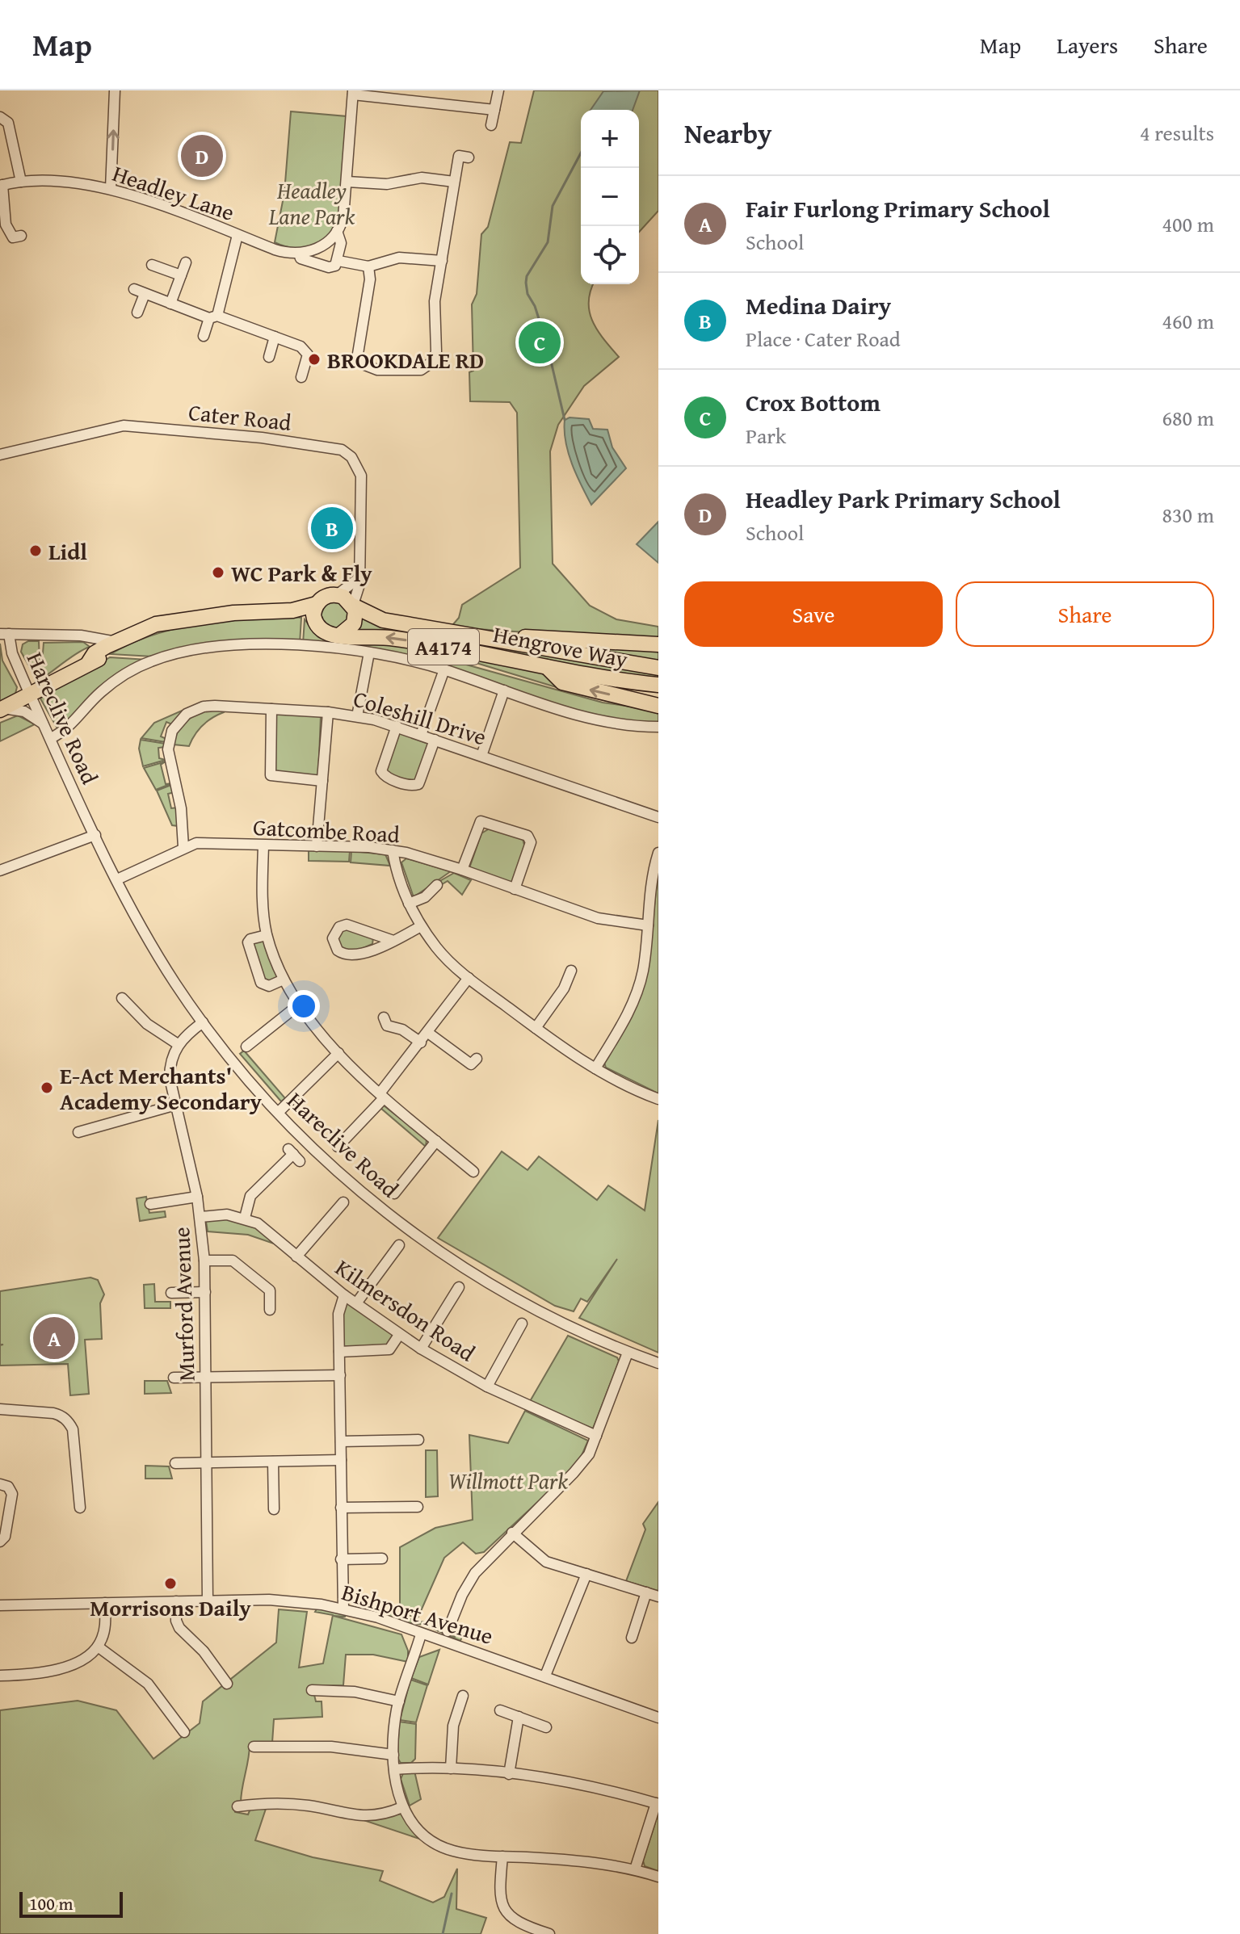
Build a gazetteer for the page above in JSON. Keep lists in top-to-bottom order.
{
  "streets": {
    "highway": ["Hengrove Way", "A4174"],
    "street": [
      "Headley Lane",
      "Cater Road",
      "Coleshill Drive",
      "Hareclive Road",
      "Gatcombe Road",
      "Murford Avenue",
      "Kilmersdon Road",
      "Bishport Avenue"
    ]
  },
  "crossings": [
    ["Cater Road", "Hengrove Way"],
    ["Coleshill Drive", "Gatcombe Road"],
    ["Hareclive Road", "Gatcombe Road"],
    ["Murford Avenue", "Kilmersdon Road"],
    ["Murford Avenue", "Bishport Avenue"]
  ],
  "parks": ["Headley Lane Park", "Willmott Park"],
  "places": [
    "BROOKDALE RD",
    "Lidl",
    "WC Park & Fly",
    "E-Act Merchants' Academy Secondary",
    "Morrisons Daily"
  ],
  "scale_bar": "100 m",
  "page": {
    "header": "Map",
    "nav": ["Map", "Layers", "Share"],
    "heading": ["Nearby", "4 results"],
    "map_buttons": ["+", "−"],
    "pins": [
      "D",
      "C",
      "B",
      "A"
    ],
    "list": [
      {
        "mark": "A",
        "name": "Fair Furlong Primary School",
        "note": "School",
        "value": "400 m"
      },
      {
        "mark": "B",
        "name": "Medina Dairy",
        "note": "Place · Cater Road",
        "value": "460 m"
      },
      {
        "mark": "C",
        "name": "Crox Bottom",
        "note": "Park",
        "value": "680 m"
      },
      {
        "mark": "D",
        "name": "Headley Park Primary School",
        "note": "School",
        "value": "830 m"
      }
    ],
    "buttons": ["Save", "Share"],
    "scale": "100 m"
  }
}
